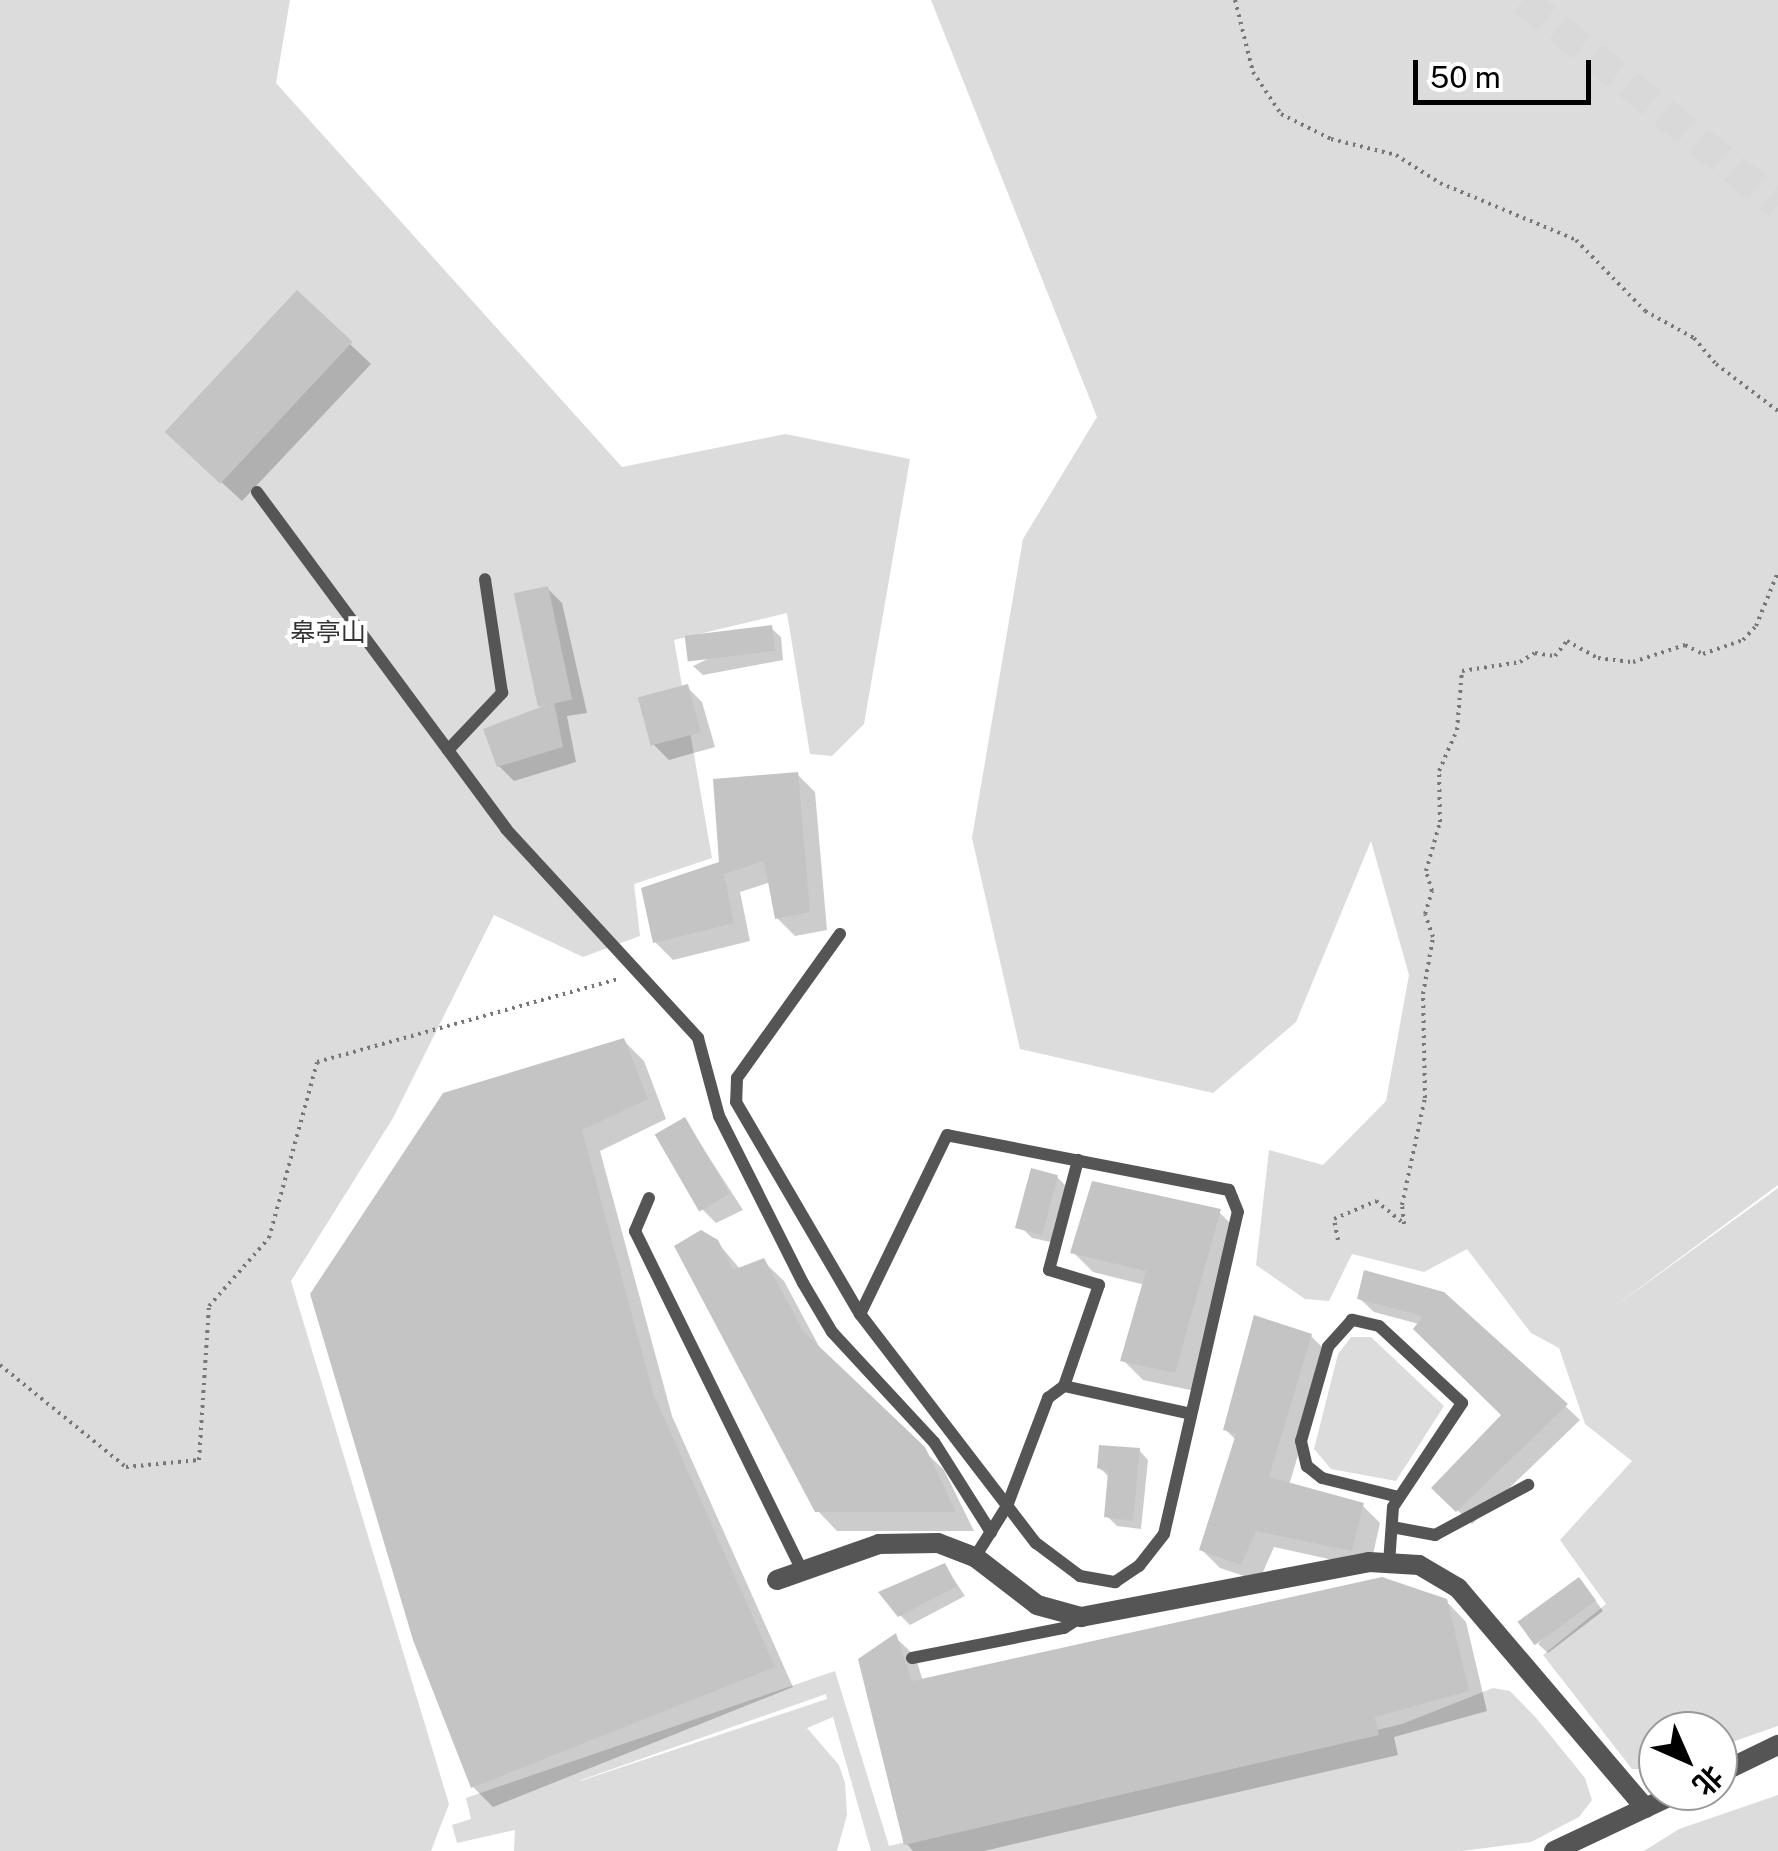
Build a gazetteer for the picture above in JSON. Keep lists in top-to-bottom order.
{
  "parks": ["皋亭山"],
  "scale_bar": "50 m",
  "north": "bottom right"
}
